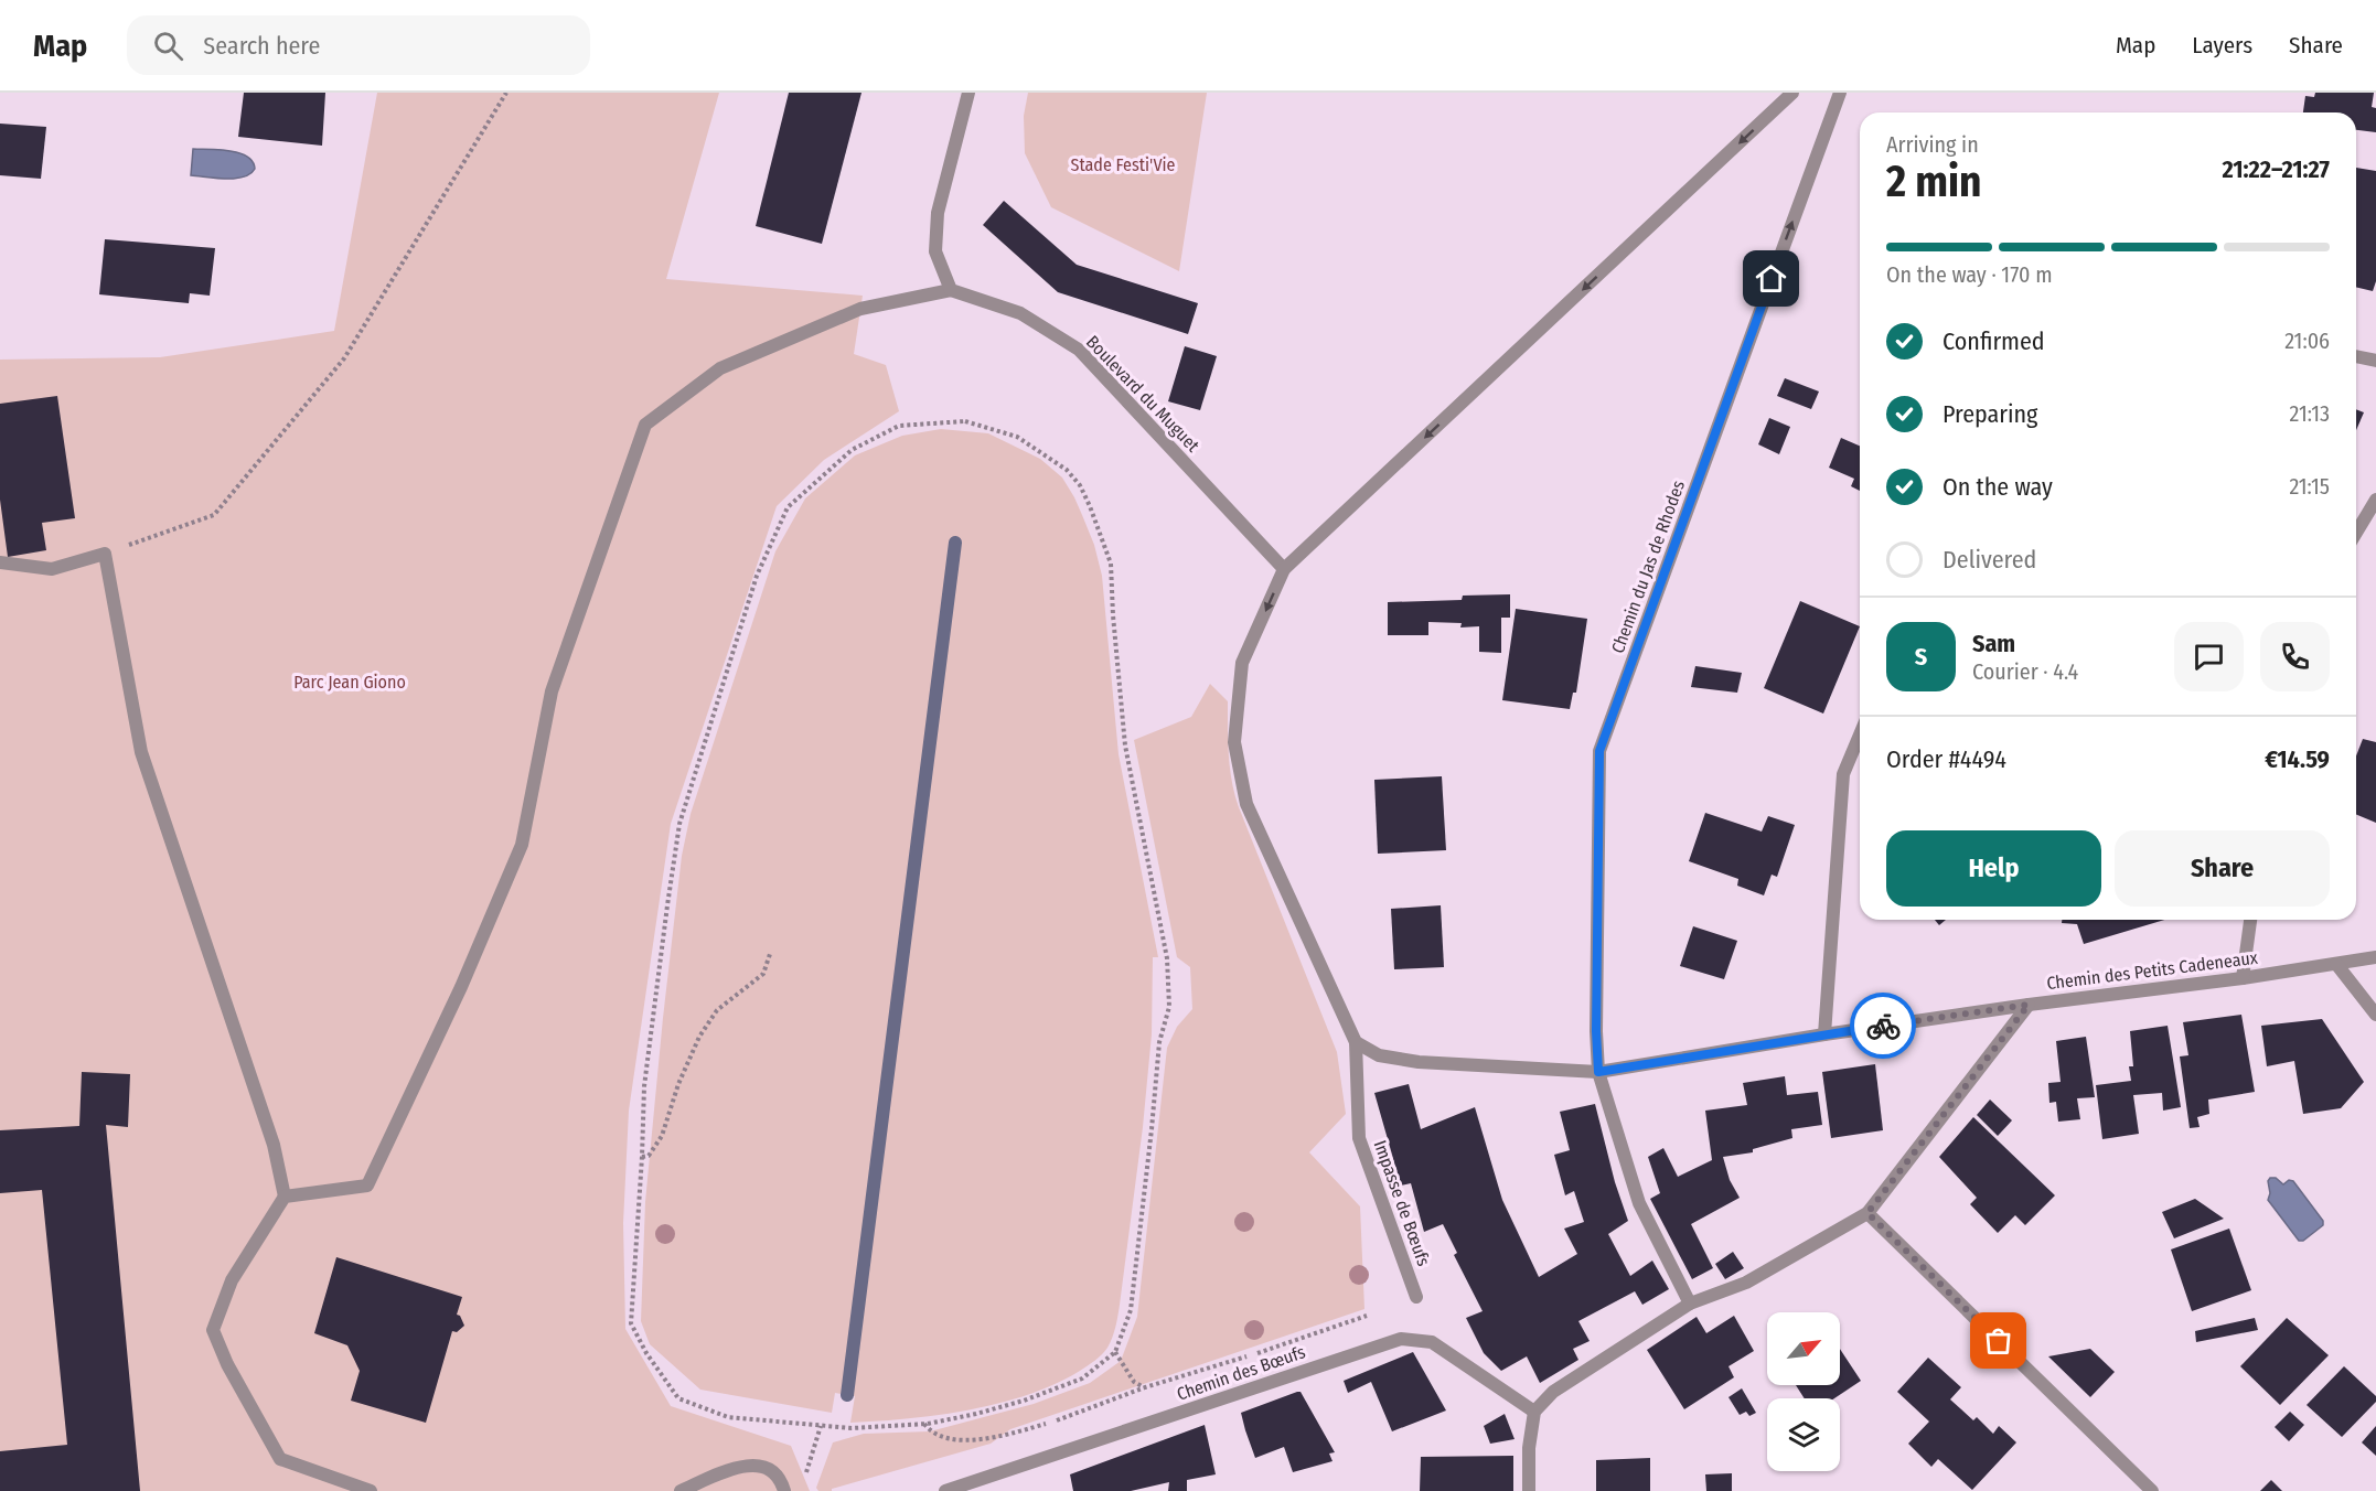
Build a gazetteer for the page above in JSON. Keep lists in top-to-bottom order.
{
  "streets": {
    "street": [
      "Boulevard du Muguet",
      "Chemin du Jas de Rhodes",
      "Chemin des Petits Cadeneaux",
      "Impasse de Bœufs",
      "Chemin des Bœufs"
    ]
  },
  "crossings": [
    ["Chemin du Jas de Rhodes", "Chemin des Petits Cadeneaux"],
    ["Chemin des Petits Cadeneaux", "Chemin des Bœufs"]
  ],
  "one_way": ["Chemin du Jas de Rhodes"],
  "parks": ["Stade Festi'Vie", "Parc Jean Giono"],
  "north": "top right",
  "page": {
    "header": "Map",
    "search": "Search here",
    "nav": ["Map", "Layers", "Share"],
    "heading": ["2 min", "Arriving in", "21:22–21:27"],
    "panel": [
      "Sam",
      "Courier · 4.4",
      "Order #4494",
      "€14.59"
    ],
    "bar": "On the way · 170 m",
    "list": [
      ["Confirmed", "21:06"],
      ["Preparing", "21:13"],
      ["On the way", "21:15"],
      "Delivered"
    ],
    "round": "S",
    "buttons": ["Help", "Share"]
  }
}
